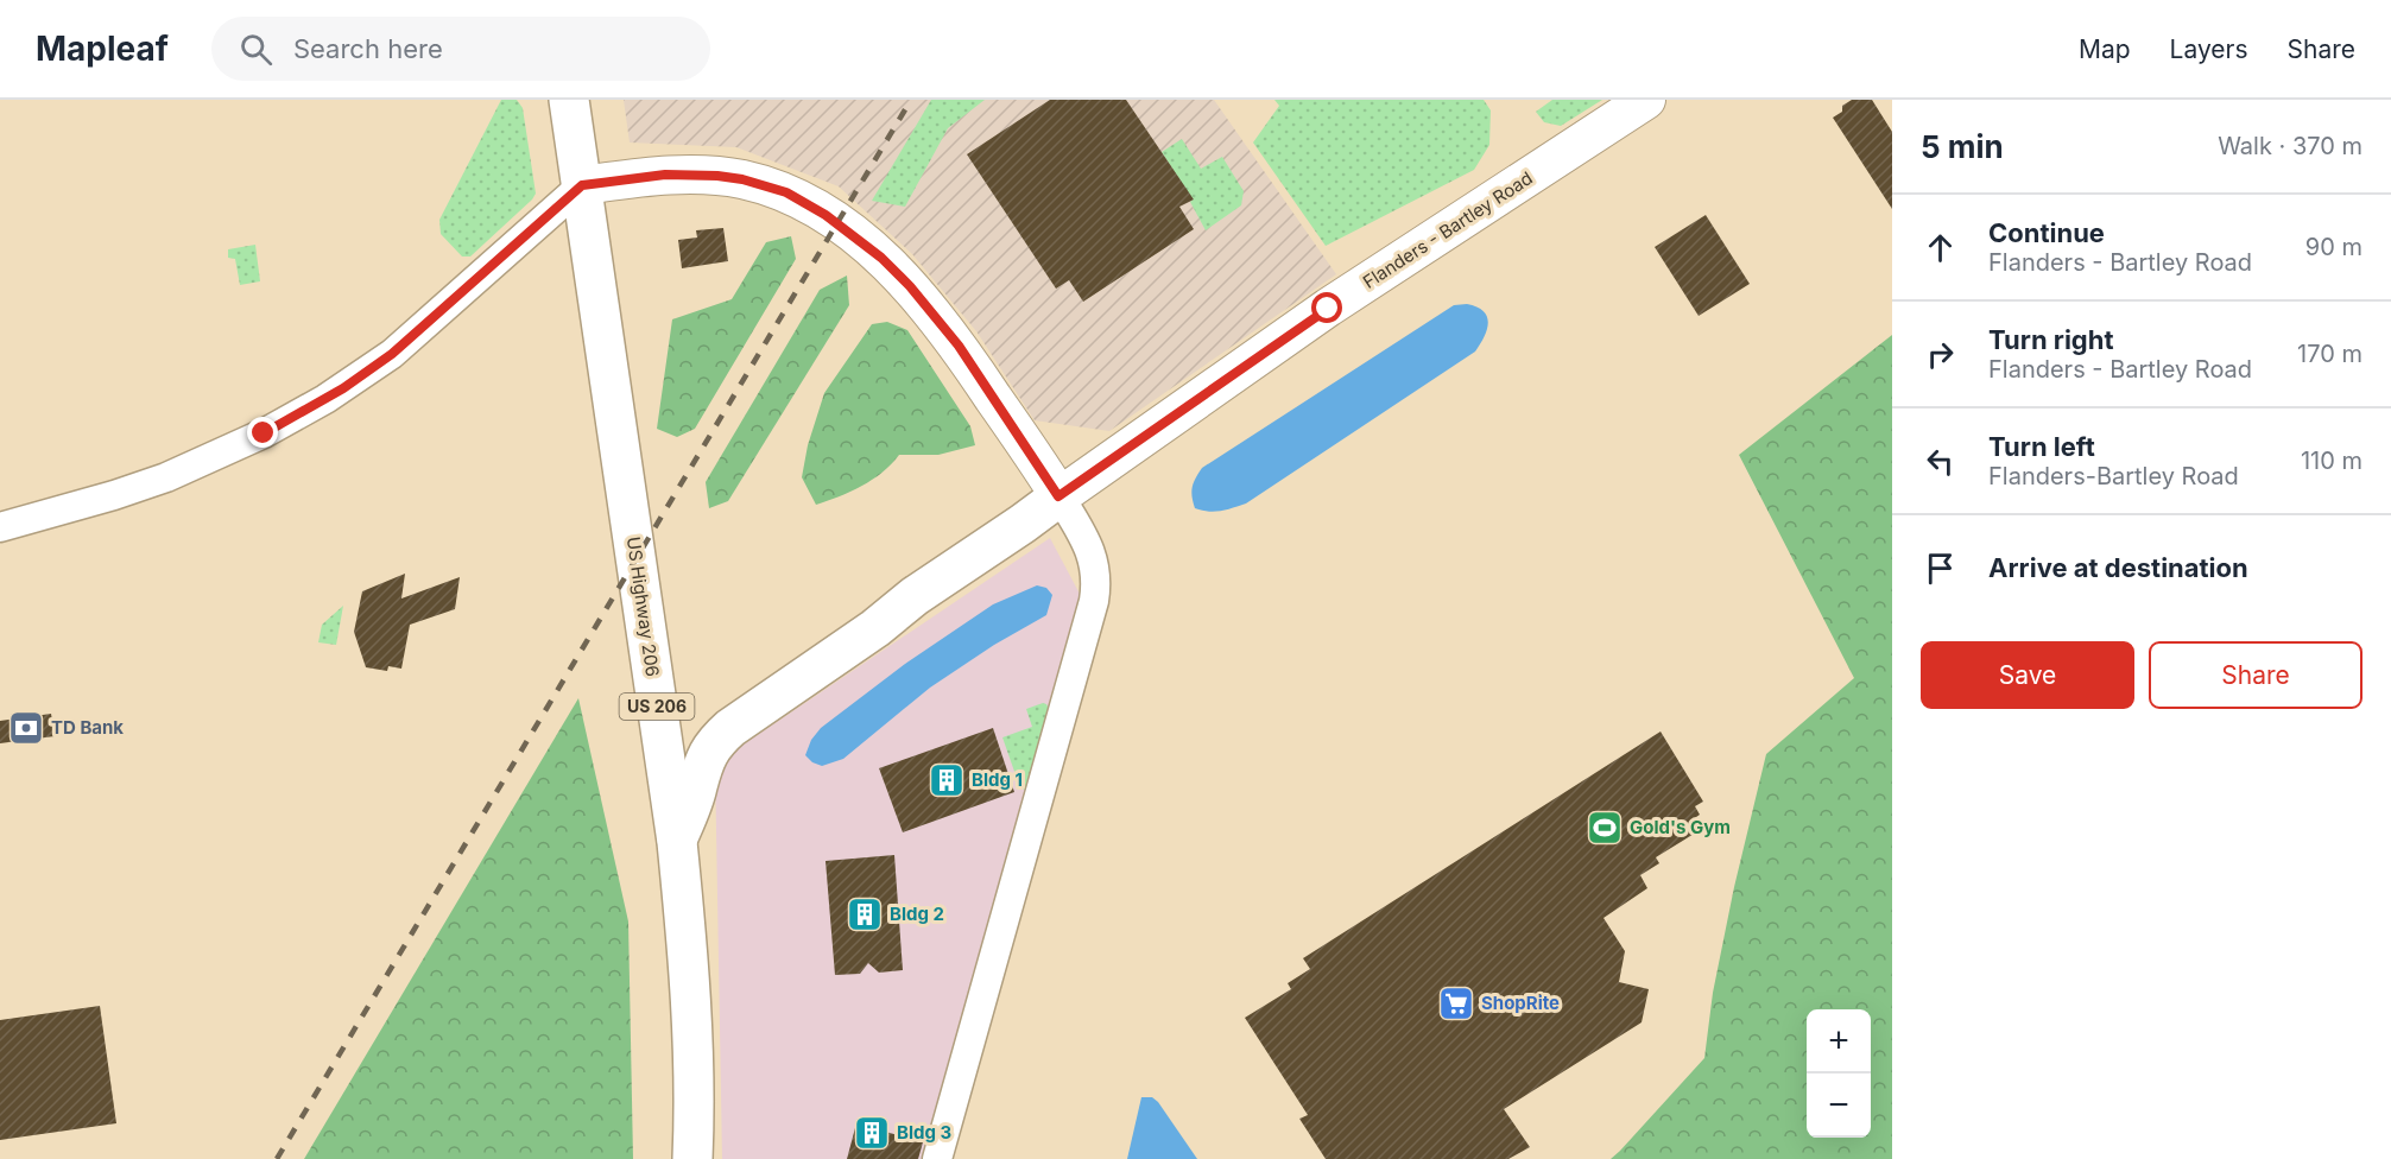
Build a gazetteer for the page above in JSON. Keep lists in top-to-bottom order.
{
  "streets": {
    "highway": ["US Highway 206", "US 206"],
    "main road": ["Flanders - Bartley Road"]
  },
  "places": {
    "bank": ["TD Bank"],
    "building": ["Bldg 1", "Bldg 2", "Bldg 3"],
    "sports": ["Gold's Gym"],
    "supermarket": ["ShopRite"]
  },
  "page": {
    "header": "Mapleaf",
    "search": "Search here",
    "nav": ["Map", "Layers", "Share"],
    "heading": ["5 min", "Walk · 370 m"],
    "list": [
      ["Continue", "Flanders - Bartley Road", "90 m"],
      ["Turn right", "Flanders - Bartley Road", "170 m"],
      ["Turn left", "Flanders-Bartley Road", "110 m"],
      "Arrive at destination"
    ],
    "buttons": ["Save", "Share"],
    "map_buttons": ["+", "−"]
  }
}
